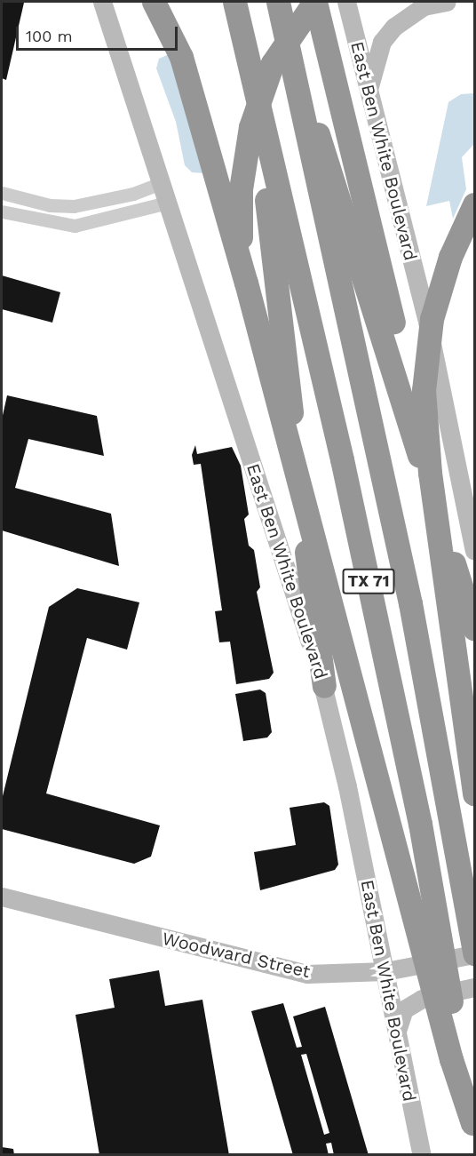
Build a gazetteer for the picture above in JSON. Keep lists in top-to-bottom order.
{
  "streets": {
    "highway": ["TX 71"],
    "main road": ["East Ben White Boulevard", "Woodward Street"]
  },
  "crossings": [
    ["East Ben White Boulevard", "Woodward Street"],
    ["TX 71", "Woodward Street"]
  ],
  "scale_bar": "100 m"
}
